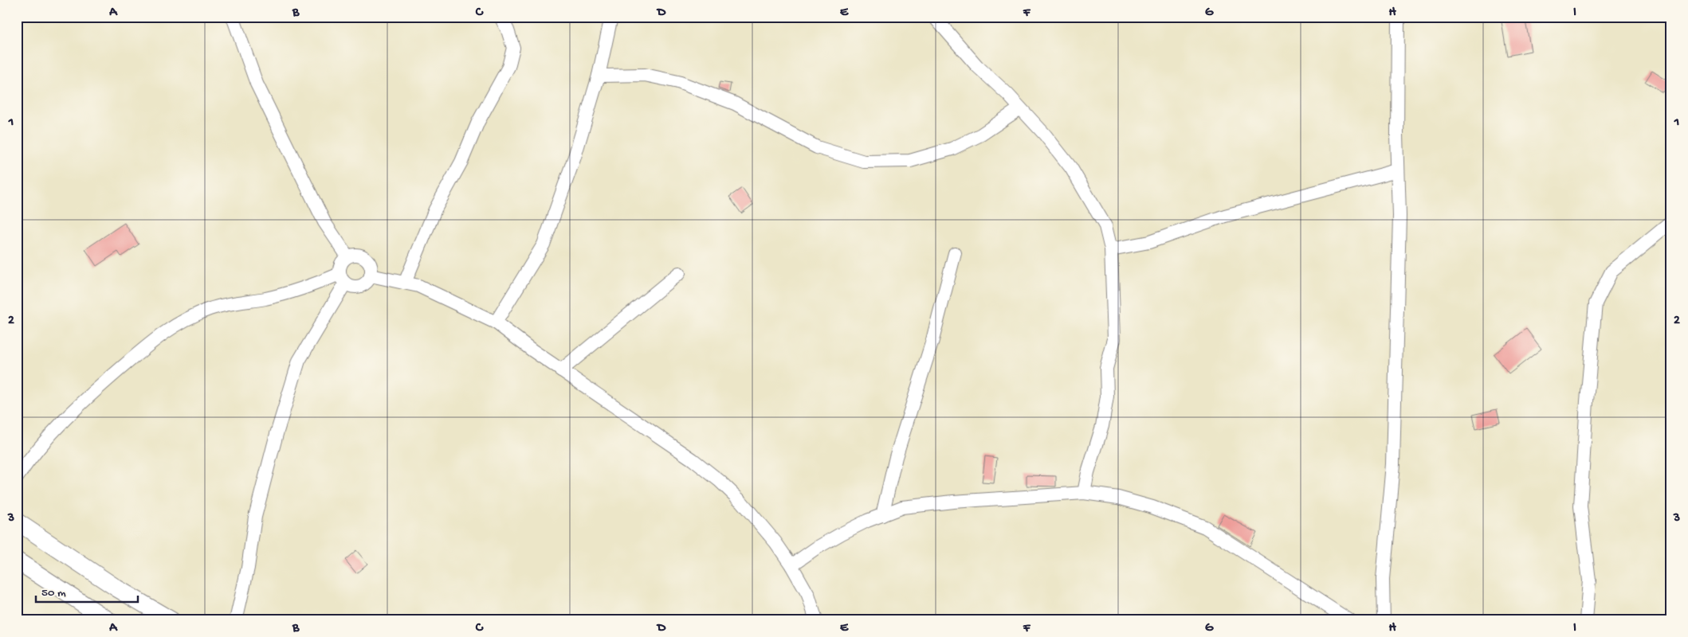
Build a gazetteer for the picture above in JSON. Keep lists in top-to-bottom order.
{
  "scale_bar": "50 m",
  "grid": {
    "columns": [
      "A",
      "B",
      "C",
      "D",
      "E",
      "F",
      "G",
      "H",
      "I"
    ],
    "rows": ["1", "2", "3"]
  }
}
